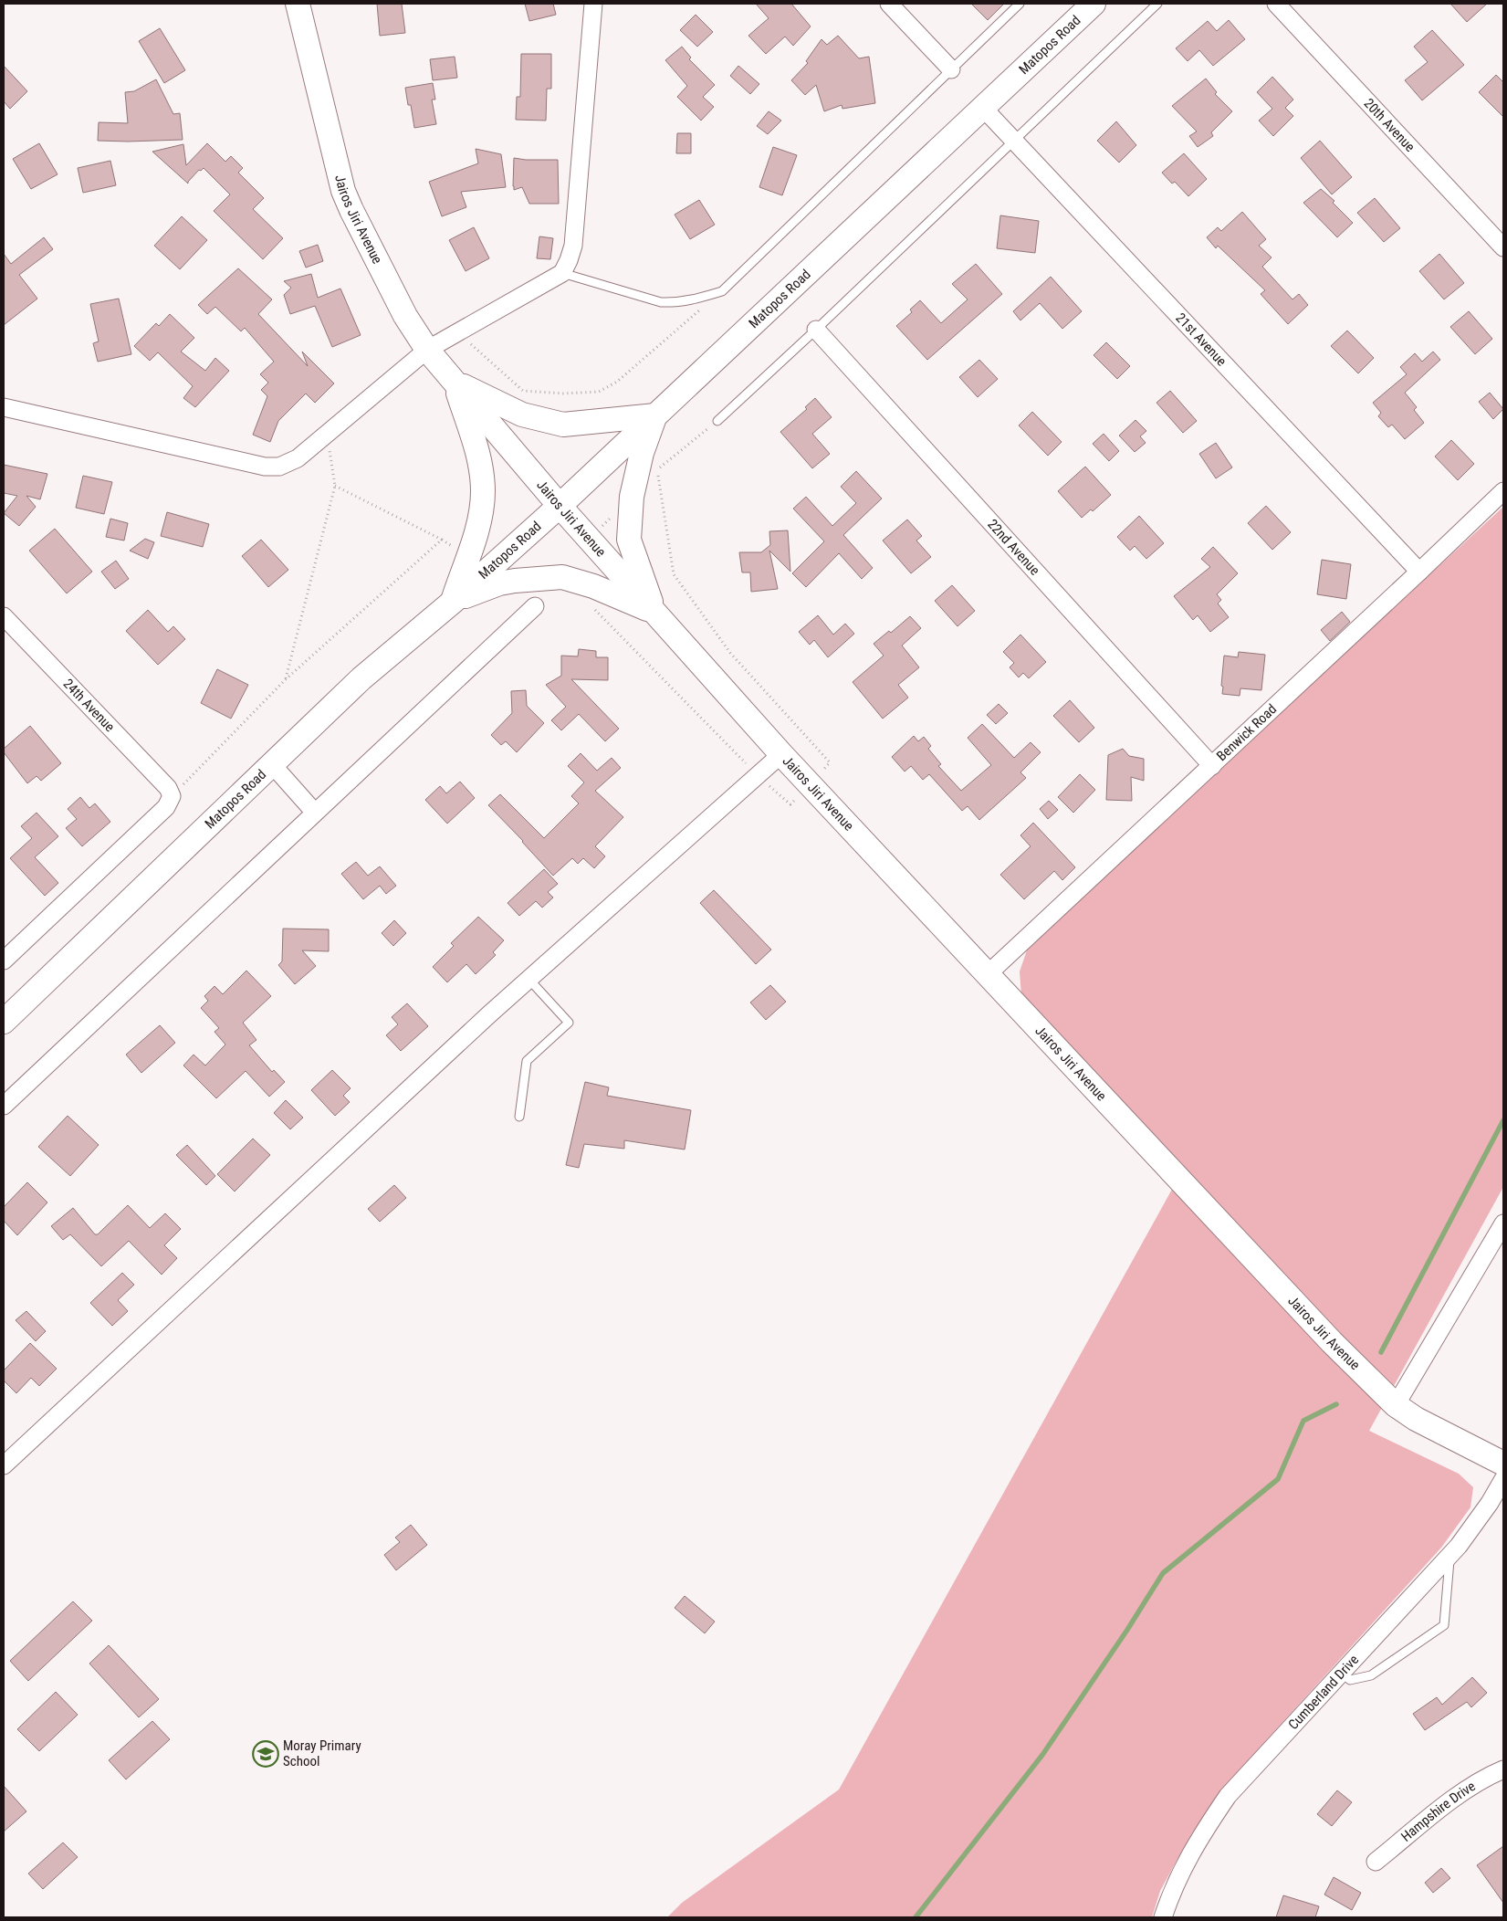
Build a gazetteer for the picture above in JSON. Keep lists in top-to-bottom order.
{
  "streets": {
    "main road": ["Matopos Road", "Jairos Jiri Avenue"],
    "street": [
      "20th Avenue",
      "21st Avenue",
      "22nd Avenue",
      "24th Avenue",
      "Benwick Road",
      "Cumberland Drive",
      "Hampshire Drive"
    ]
  },
  "crossings": [
    ["Matopos Road", "Jairos Jiri Avenue"],
    ["Matopos Road", "21st Avenue"],
    ["Jairos Jiri Avenue", "Benwick Road"],
    ["21st Avenue", "Benwick Road"],
    ["22nd Avenue", "Benwick Road"]
  ],
  "places": {
    "school or university": ["Moray Primary School"]
  }
}
